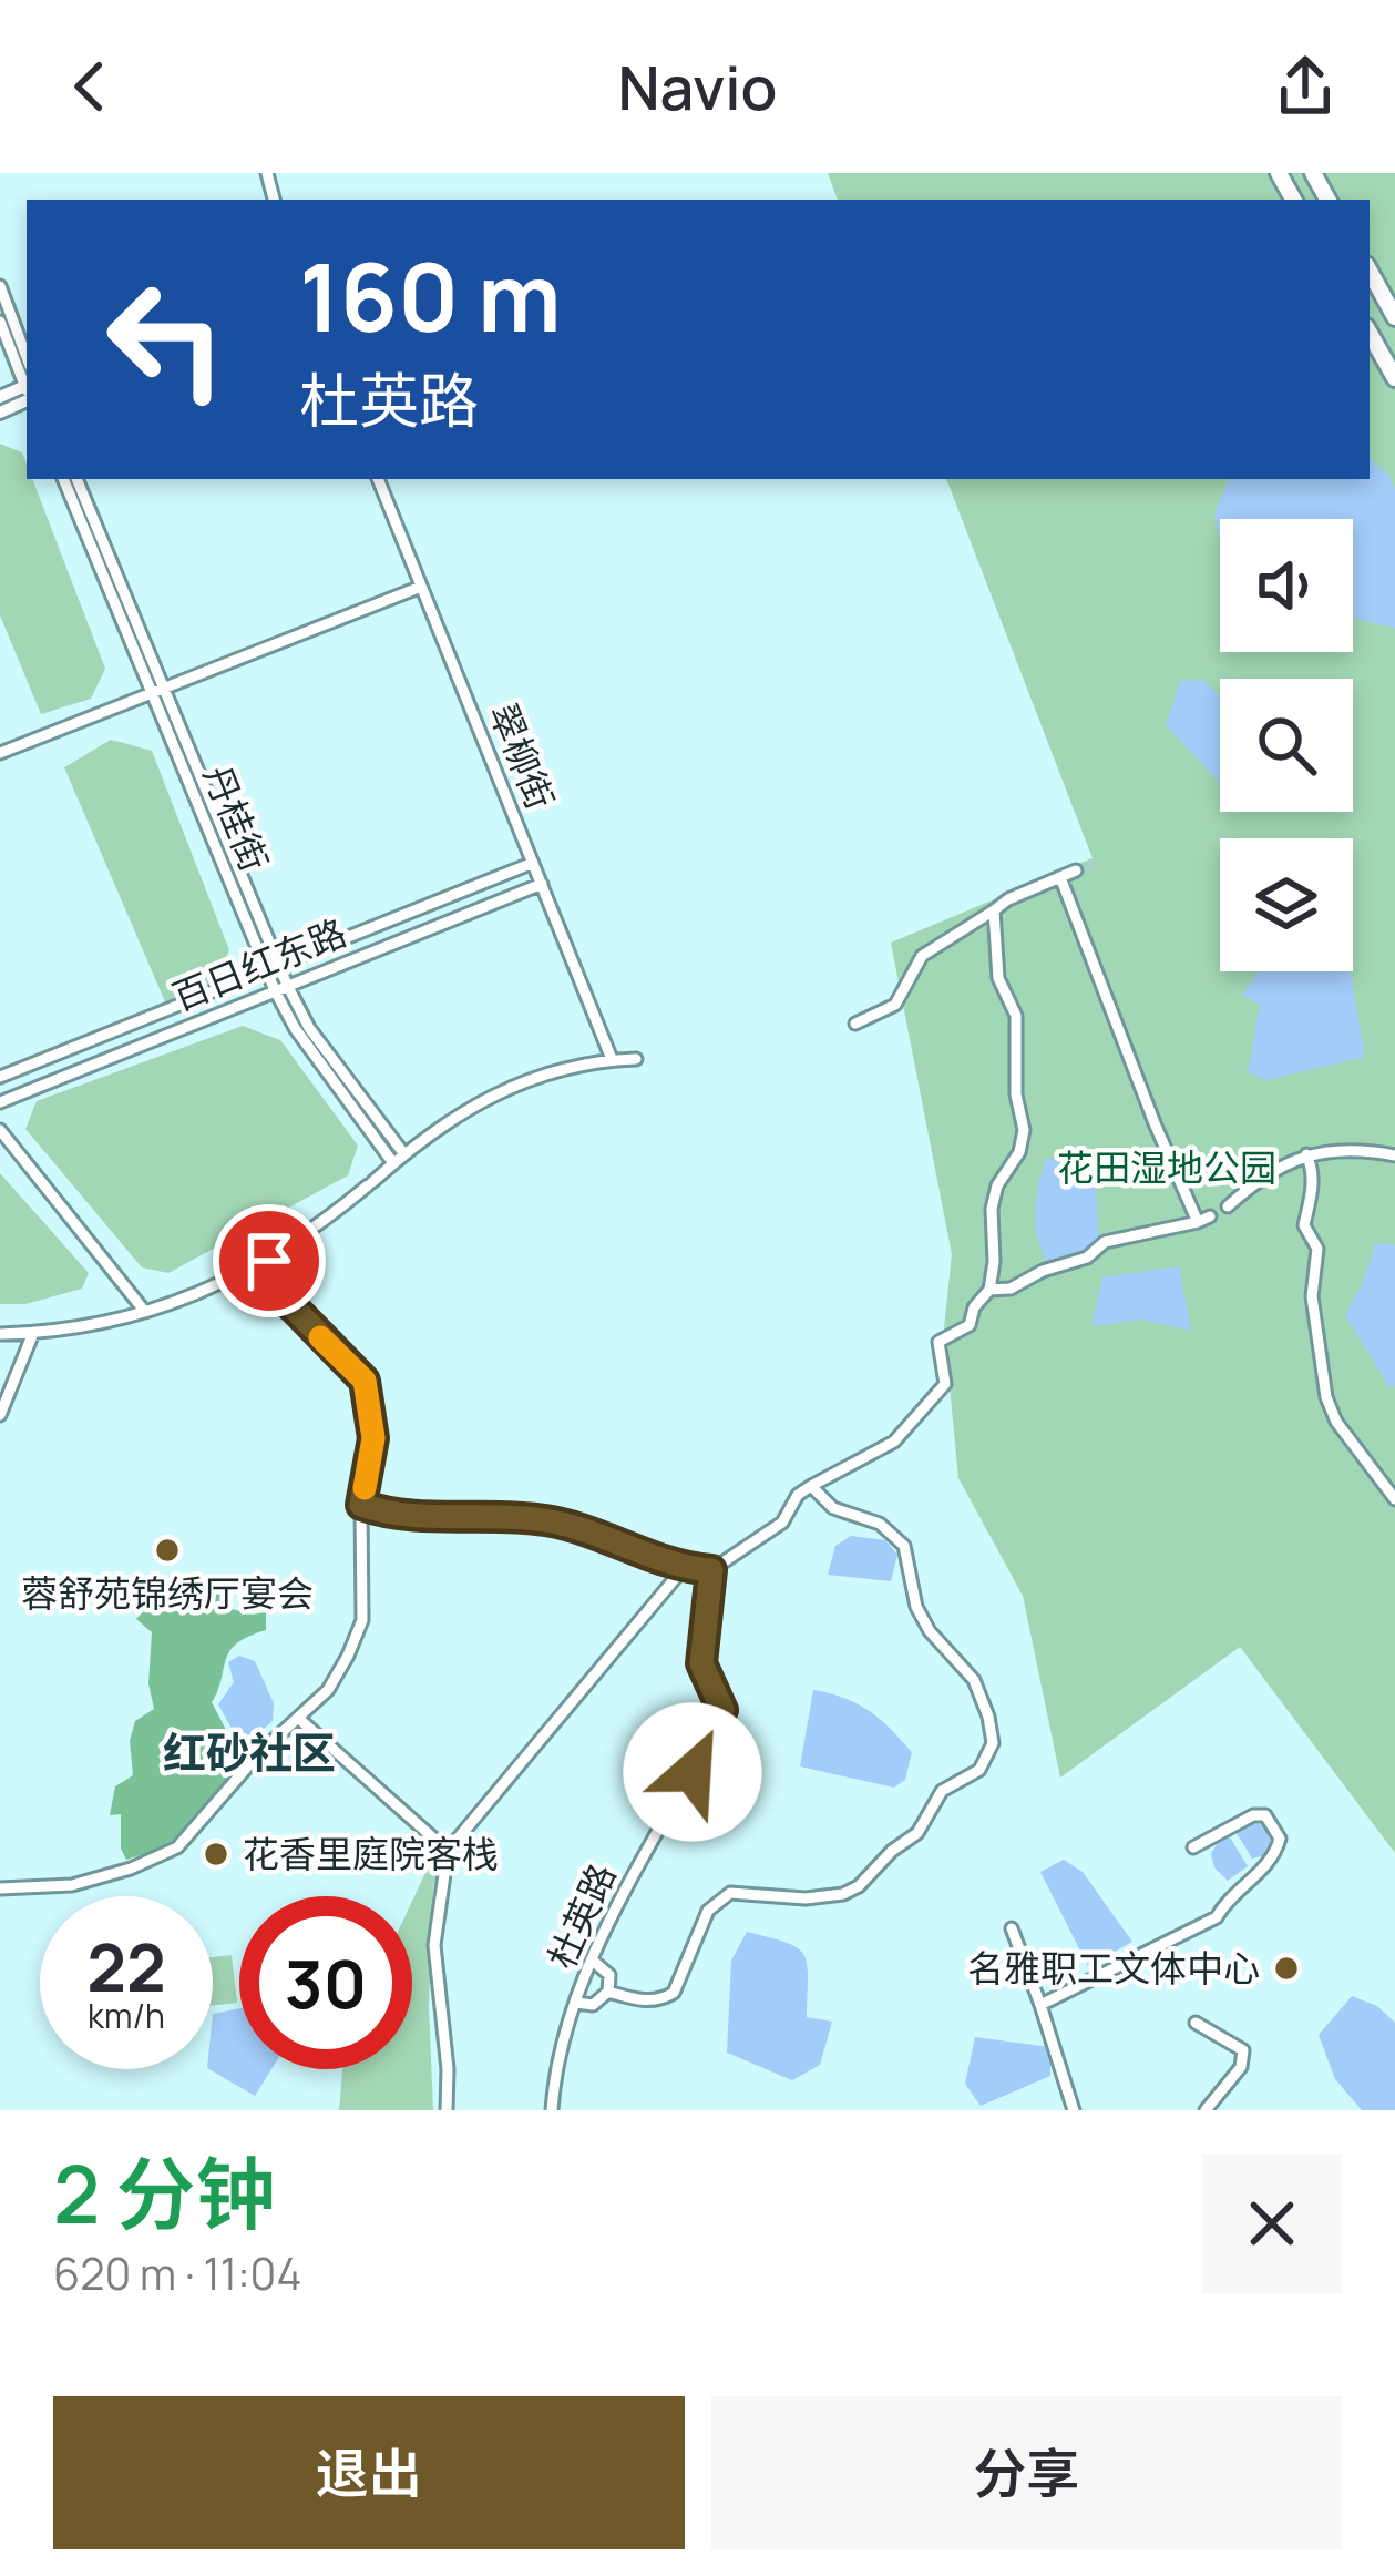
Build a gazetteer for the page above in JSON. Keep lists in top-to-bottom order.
{
  "streets": {
    "street": [
      "翠柳街",
      "丹桂街",
      "百日红东路",
      "杜英路"
    ]
  },
  "crossings": [
    ["翠柳街", "百日红东路"],
    ["丹桂街", "百日红东路"]
  ],
  "districts": ["红砂社区"],
  "parks": ["花田湿地公园"],
  "places": ["蓉舒苑锦绣厅宴会", "花香里庭院客栈", "名雅职工文体中心"],
  "page": {
    "header": "Navio",
    "turn": ["160 m", "杜英路"],
    "speed": "22 km/h",
    "limit": "30",
    "heading": ["2 分钟", "620 m · 11:04"],
    "buttons": ["退出", "分享"]
  }
}
